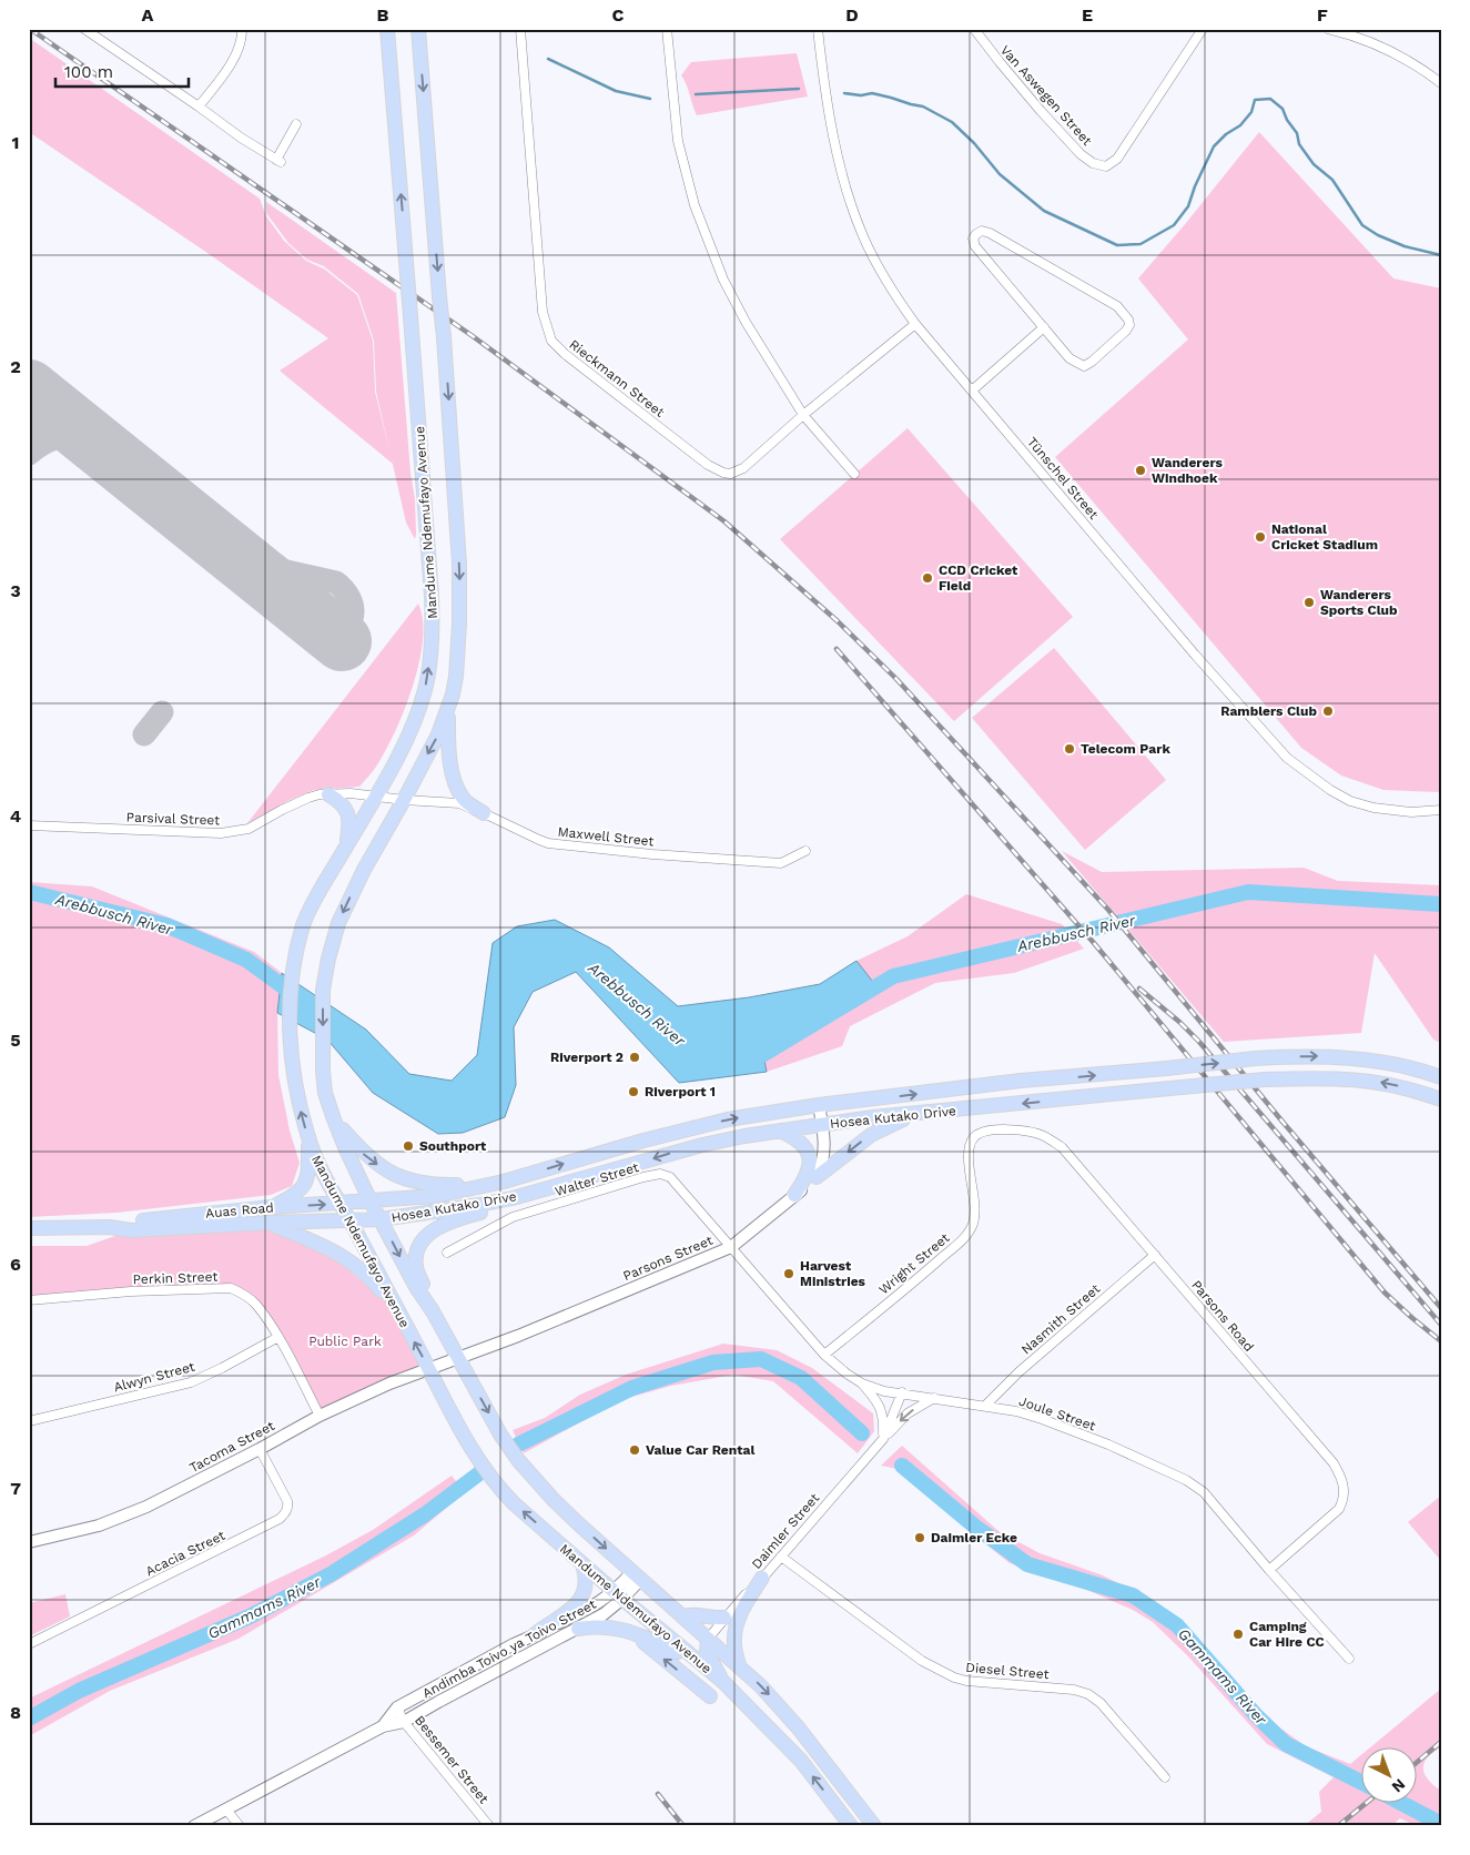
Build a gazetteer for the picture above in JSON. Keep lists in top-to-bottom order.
{
  "streets": {
    "main road": ["Mandume Ndemufayo Avenue", "Hosea Kutako Drive", "Auas Road"],
    "street": [
      "Van Aswegen Street",
      "Rieckmann Street",
      "Tünschel Street",
      "Parsival Street",
      "Maxwell Street",
      "Walter Street",
      "Parsons Street",
      "Wright Street",
      "Perkin Street",
      "Parsons Road",
      "Nasmith Street",
      "Alwyn Street",
      "Joule Street",
      "Tacoma Street",
      "Daimler Street",
      "Acacia Street",
      "Andimba Toivo ya Toivo Street",
      "Diesel Street",
      "Bessemer Street"
    ]
  },
  "crossings": [
    ["Rieckmann Street", "Tünschel Street"],
    ["Mandume Ndemufayo Avenue", "Parsival Street"],
    ["Mandume Ndemufayo Avenue", "Maxwell Street"],
    ["Mandume Ndemufayo Avenue", "Hosea Kutako Drive"],
    ["Mandume Ndemufayo Avenue", "Auas Road"],
    ["Mandume Ndemufayo Avenue", "Parsons Street"],
    ["Mandume Ndemufayo Avenue", "Tacoma Street"],
    ["Mandume Ndemufayo Avenue", "Daimler Street"],
    ["Mandume Ndemufayo Avenue", "Andimba Toivo ya Toivo Street"],
    ["Parsival Street", "Maxwell Street"],
    ["Hosea Kutako Drive", "Auas Road"],
    ["Walter Street", "Parsons Street"],
    ["Walter Street", "Joule Street"],
    ["Parsons Street", "Joule Street"],
    ["Parsons Street", "Tacoma Street"],
    ["Wright Street", "Parsons Road"],
    ["Wright Street", "Joule Street"],
    ["Perkin Street", "Alwyn Street"],
    ["Perkin Street", "Tacoma Street"],
    ["Parsons Road", "Nasmith Street"],
    ["Parsons Road", "Joule Street"],
    ["Nasmith Street", "Joule Street"],
    ["Joule Street", "Daimler Street"],
    ["Tacoma Street", "Acacia Street"],
    ["Daimler Street", "Diesel Street"],
    ["Andimba Toivo ya Toivo Street", "Bessemer Street"]
  ],
  "water": ["Arebbusch River", "Gammams River"],
  "parks": ["Public Park"],
  "places": [
    "Wanderers Windhoek",
    "National Cricket Stadium",
    "CCD Cricket Field",
    "Wanderers Sports Club",
    "Ramblers Club",
    "Telecom Park",
    "Riverport 2",
    "Riverport 1",
    "Southport",
    "Harvest Ministries",
    "Value Car Rental",
    "Daimler Ecke",
    "Camping Car Hire CC"
  ],
  "scale_bar": "100 m",
  "north": "bottom right",
  "grid": {
    "columns": [
      "A",
      "B",
      "C",
      "D",
      "E",
      "F"
    ],
    "rows": [
      "1",
      "2",
      "3",
      "4",
      "5",
      "6",
      "7",
      "8"
    ]
  }
}
